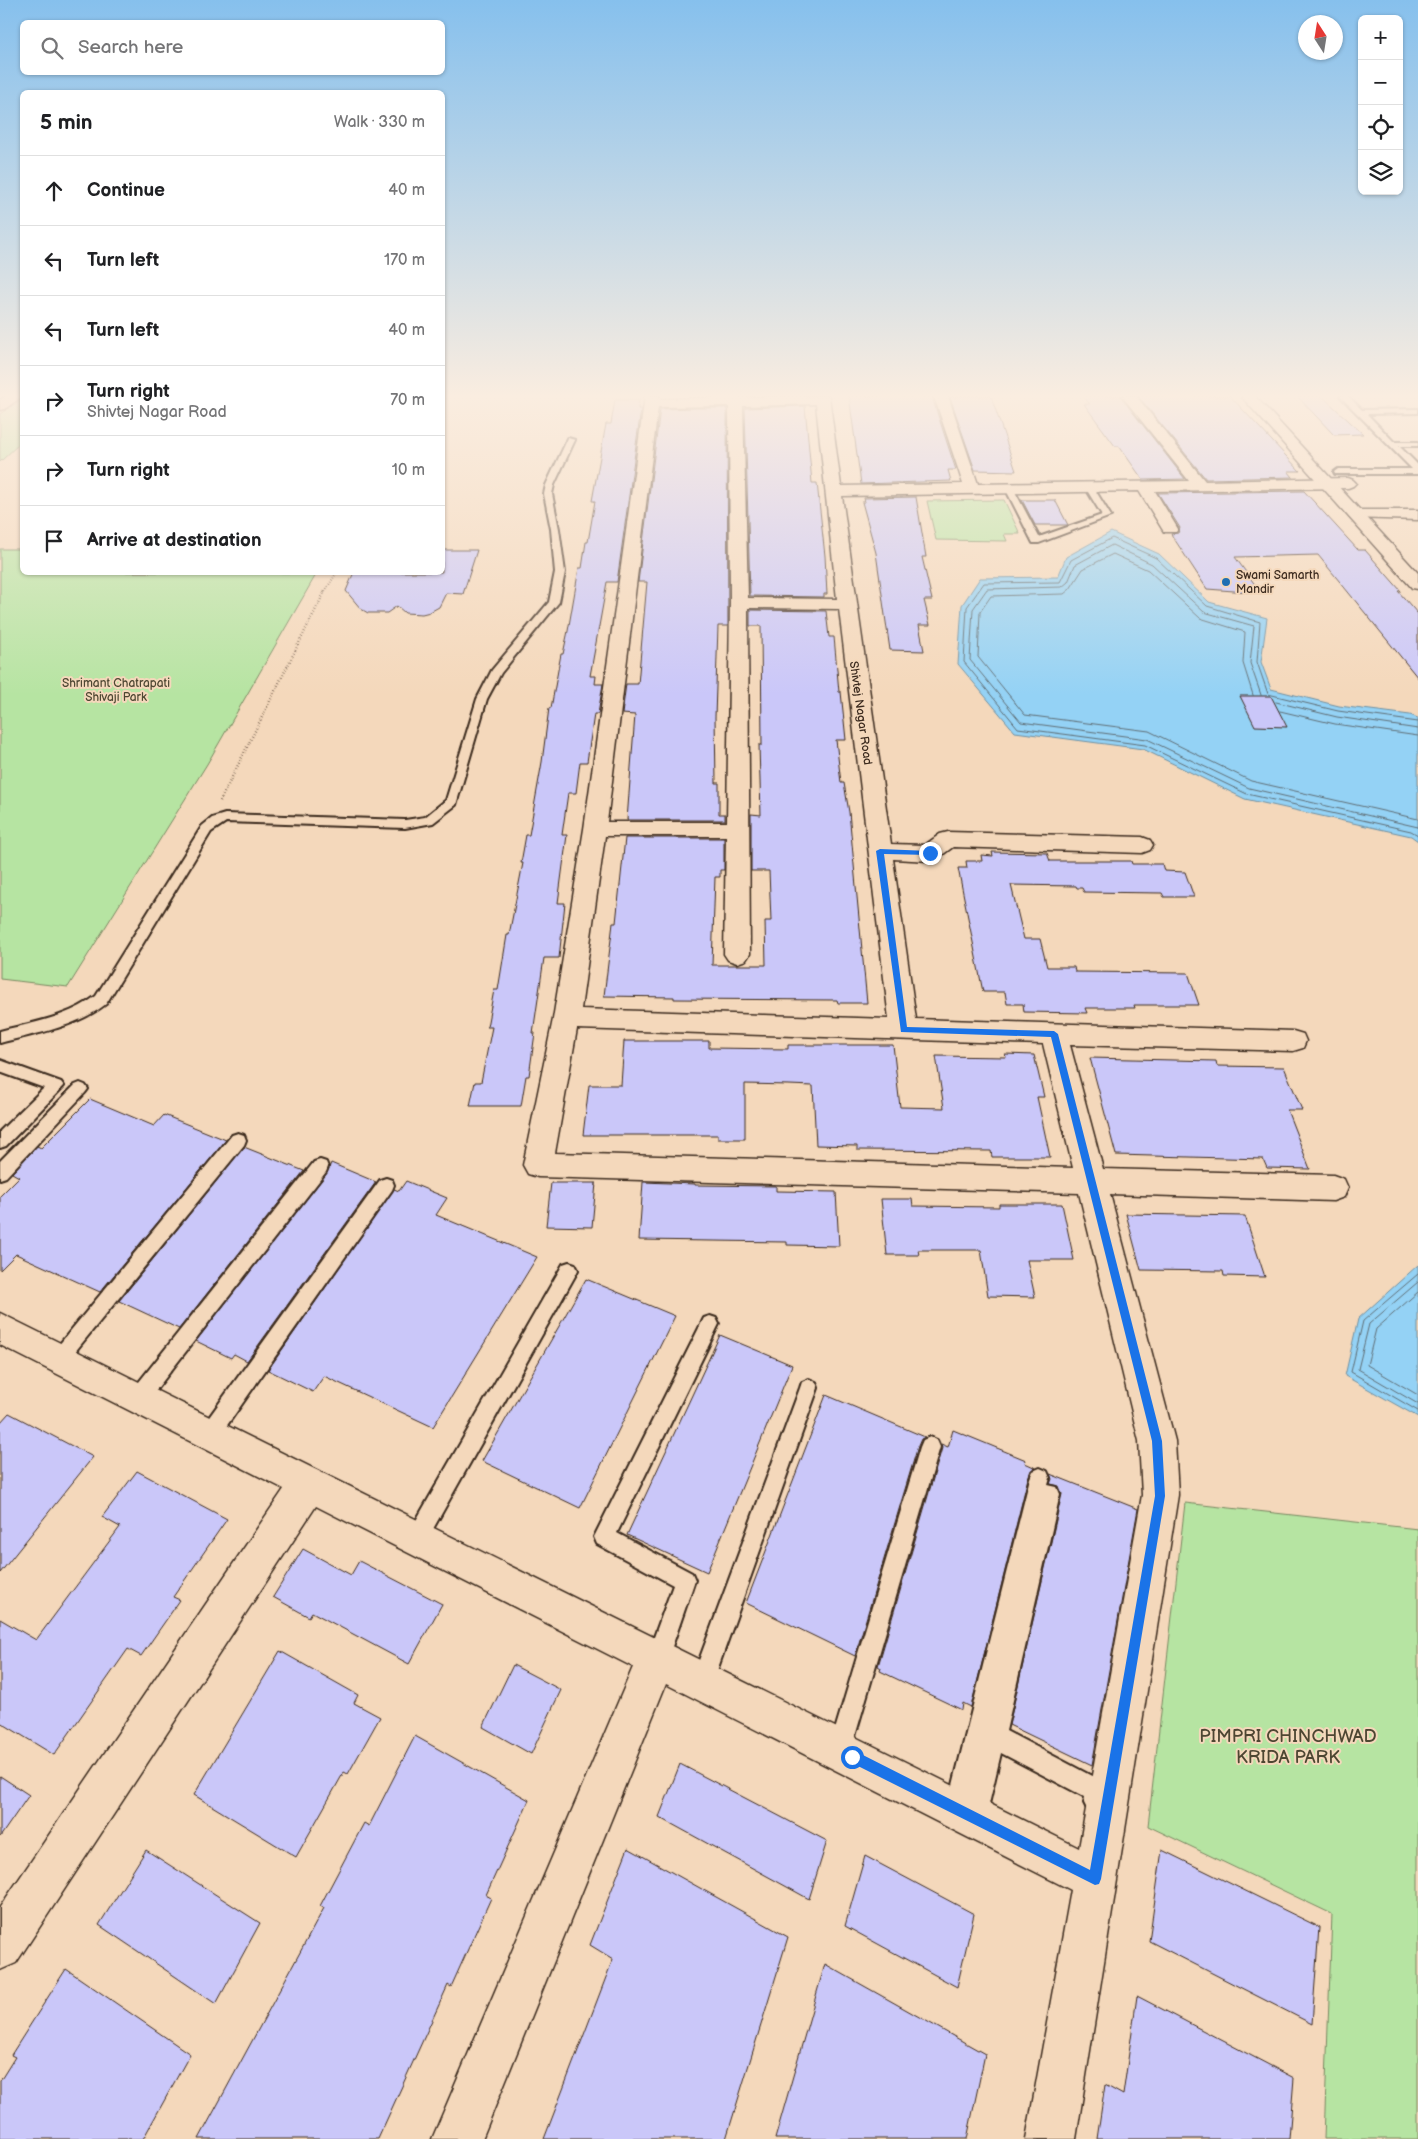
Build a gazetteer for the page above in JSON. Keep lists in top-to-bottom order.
{
  "streets": {
    "street": ["Shivtej Nagar Road"]
  },
  "parks": ["Shrimant Chatrapati Shivaji Park", "PIMPRI CHINCHWAD KRIDA PARK"],
  "places": ["Swami Samarth Mandir"],
  "north": "top",
  "page": {
    "map_buttons": ["+", "−"],
    "search": "Search here",
    "heading": ["5 min", "Walk · 330 m"],
    "list": [
      ["Continue", "40 m"],
      ["Turn left", "170 m"],
      ["Turn left", "40 m"],
      ["Turn right", "Shivtej Nagar Road", "70 m"],
      ["Turn right", "10 m"],
      "Arrive at destination"
    ]
  }
}
